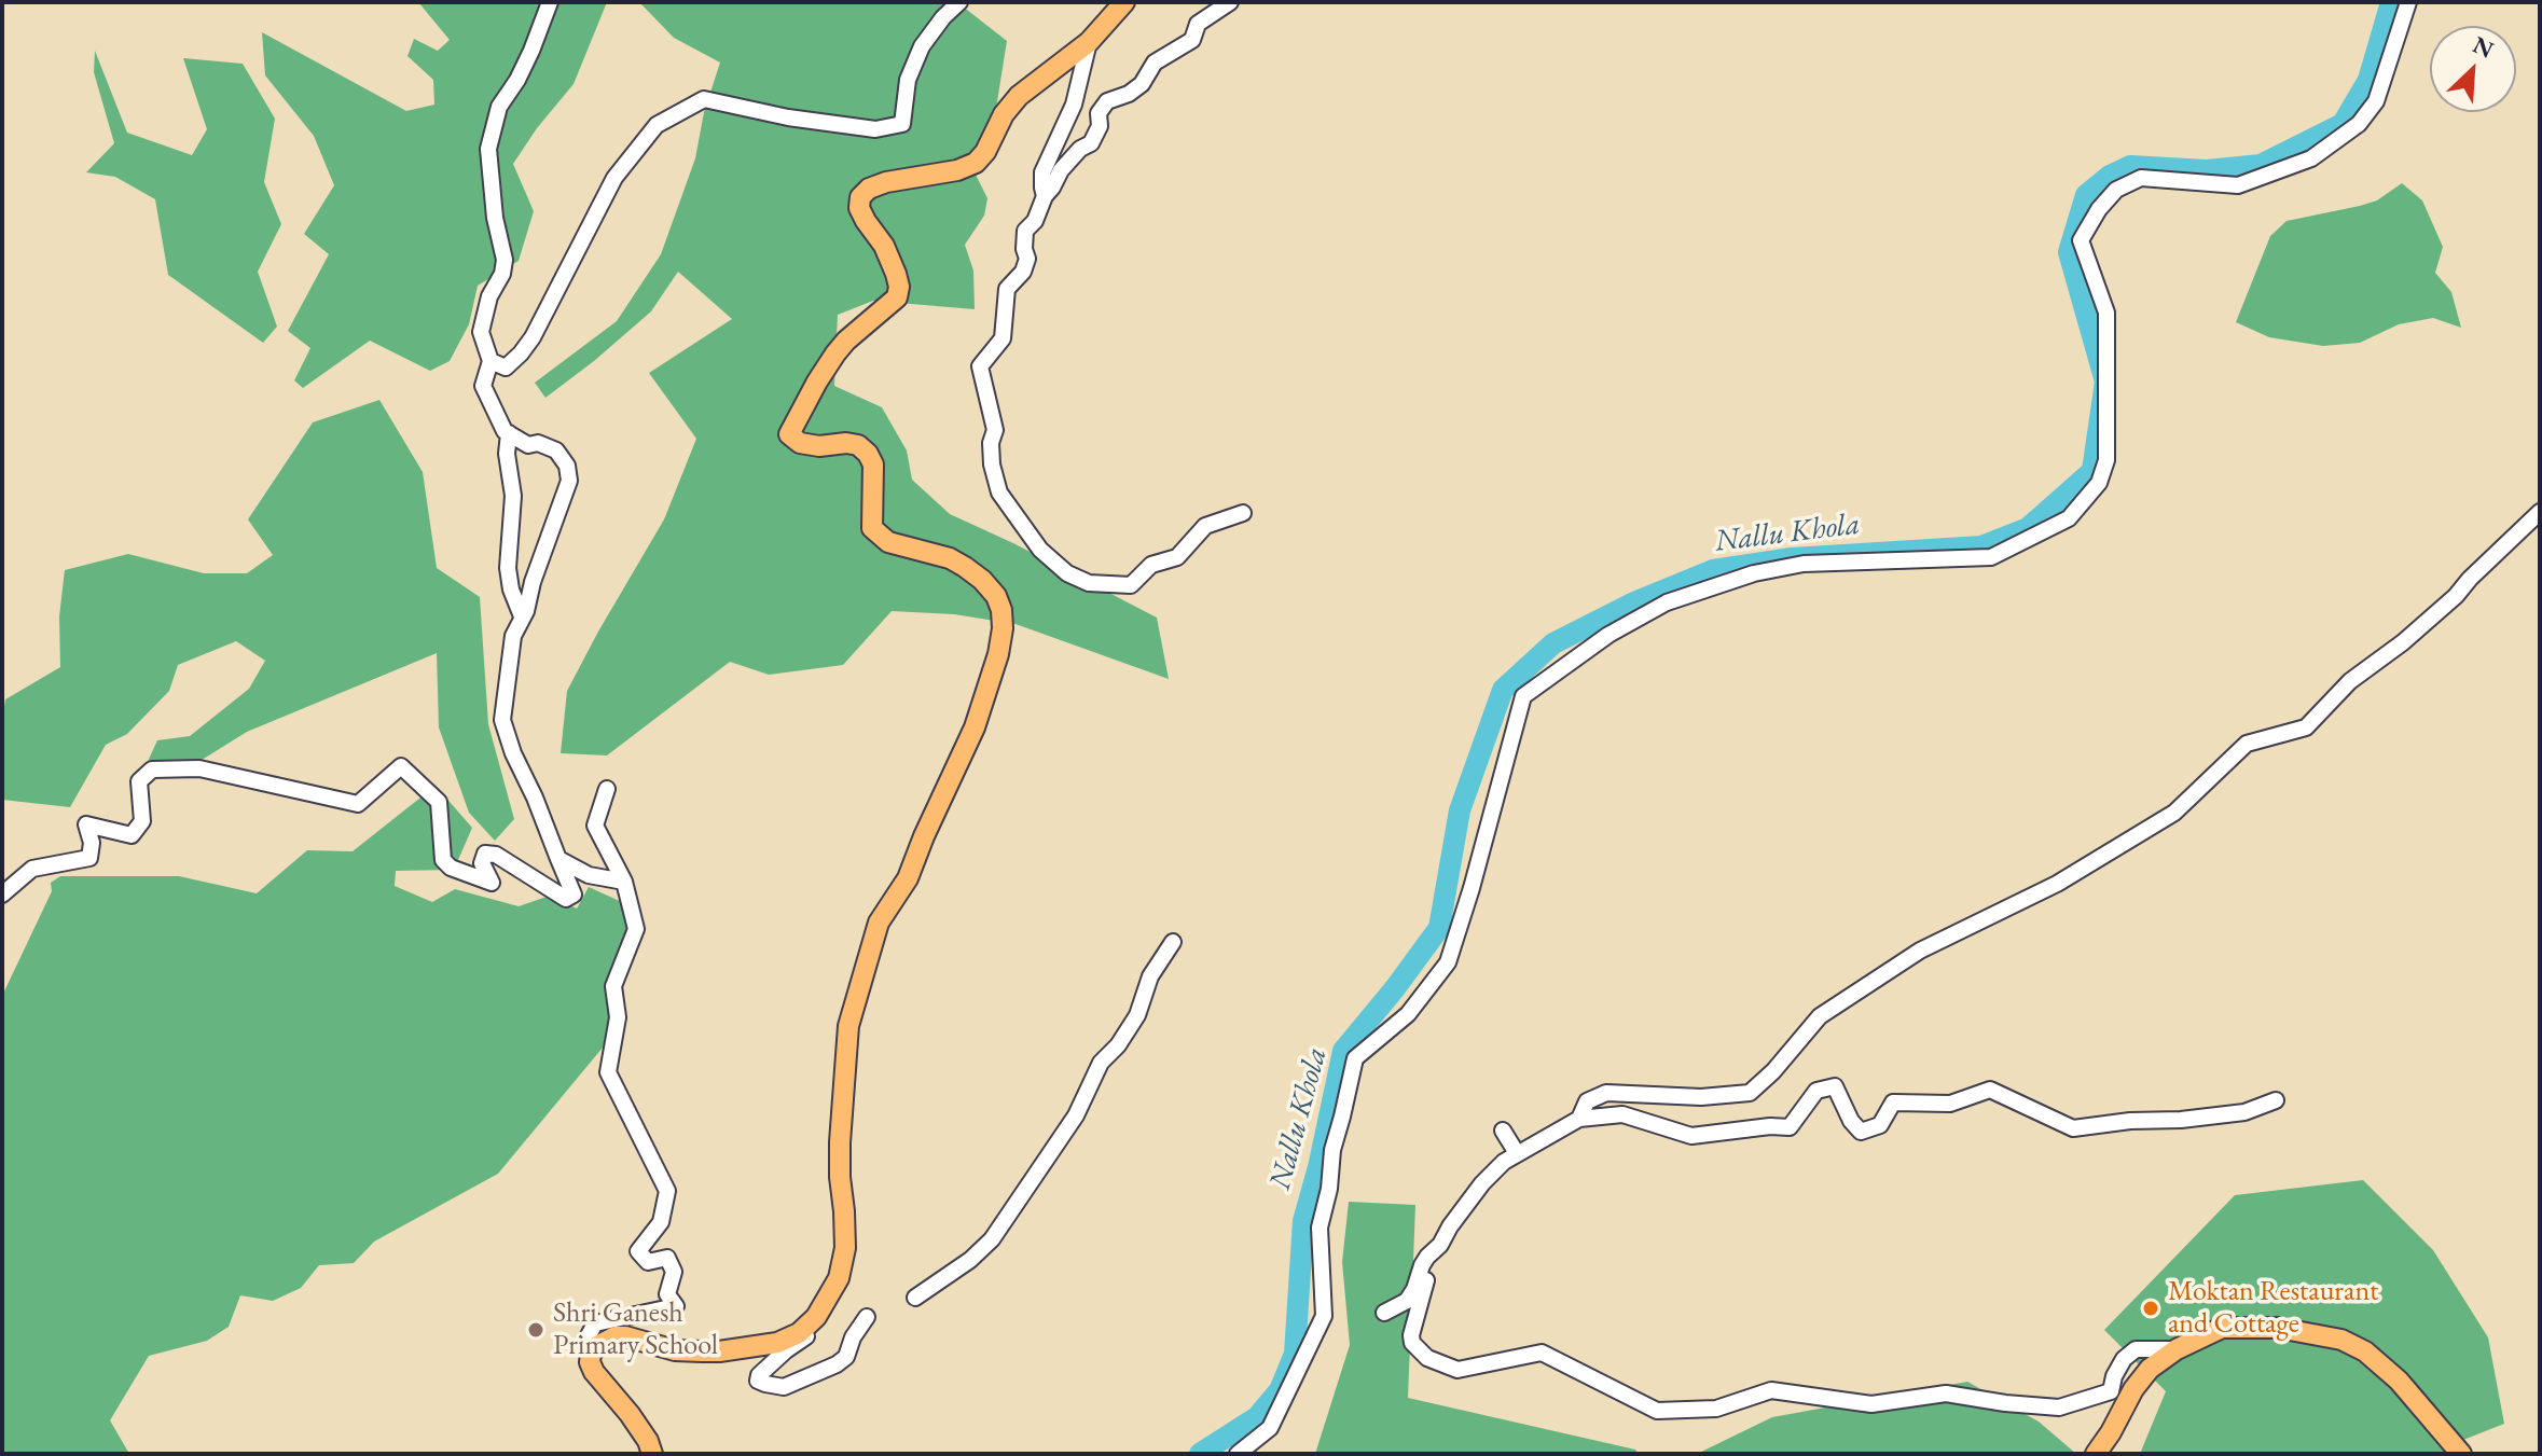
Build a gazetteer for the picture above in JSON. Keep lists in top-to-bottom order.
{
  "water": ["Nallu Khola"],
  "places": ["Moktan Restaurant and Cottage", "Shri Ganesh Primary School"],
  "north": "top right"
}
